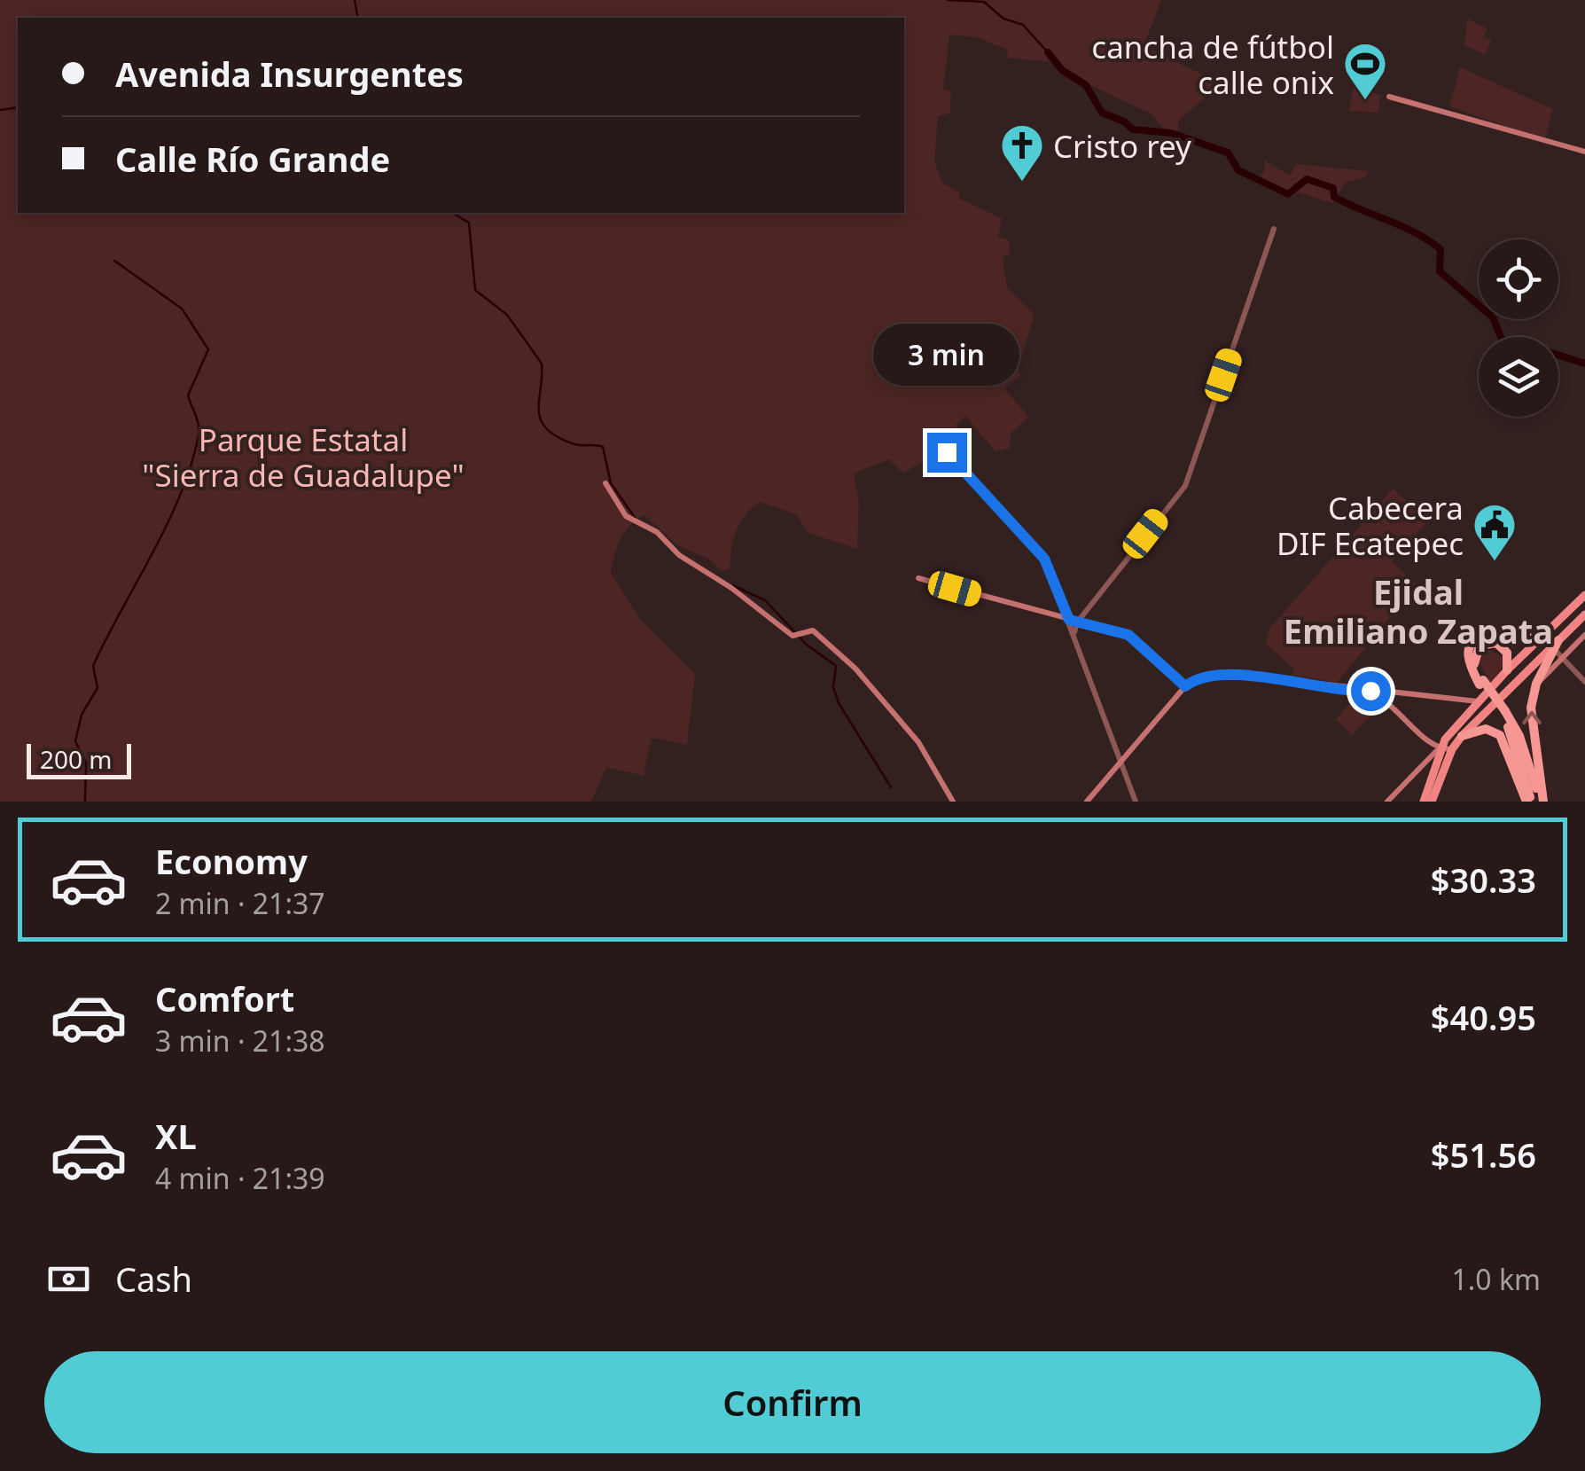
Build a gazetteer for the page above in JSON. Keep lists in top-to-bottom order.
{
  "districts": ["Ejidal Emiliano Zapata"],
  "parks": ["Parque Estatal \"Sierra de Guadalupe\""],
  "places": {
    "sports": ["cancha de fútbol calle onix"],
    "church": ["Cristo rey"],
    "public building": ["Cabecera DIF Ecatepec"]
  },
  "scale_bar": "200 m",
  "page": {
    "banner": ["Avenida Insurgentes", "Calle Río Grande"],
    "bubble": "3 min",
    "scale": "200 m",
    "list": [
      {
        "name": "Economy",
        "note": "2 min · 21:37",
        "value": "$30.33"
      },
      {
        "name": "Comfort",
        "note": "3 min · 21:38",
        "value": "$40.95"
      },
      {
        "name": "XL",
        "note": "4 min · 21:39",
        "value": "$51.56"
      }
    ],
    "pay": ["Cash", "1.0 km"],
    "buttons": "Confirm"
  }
}
